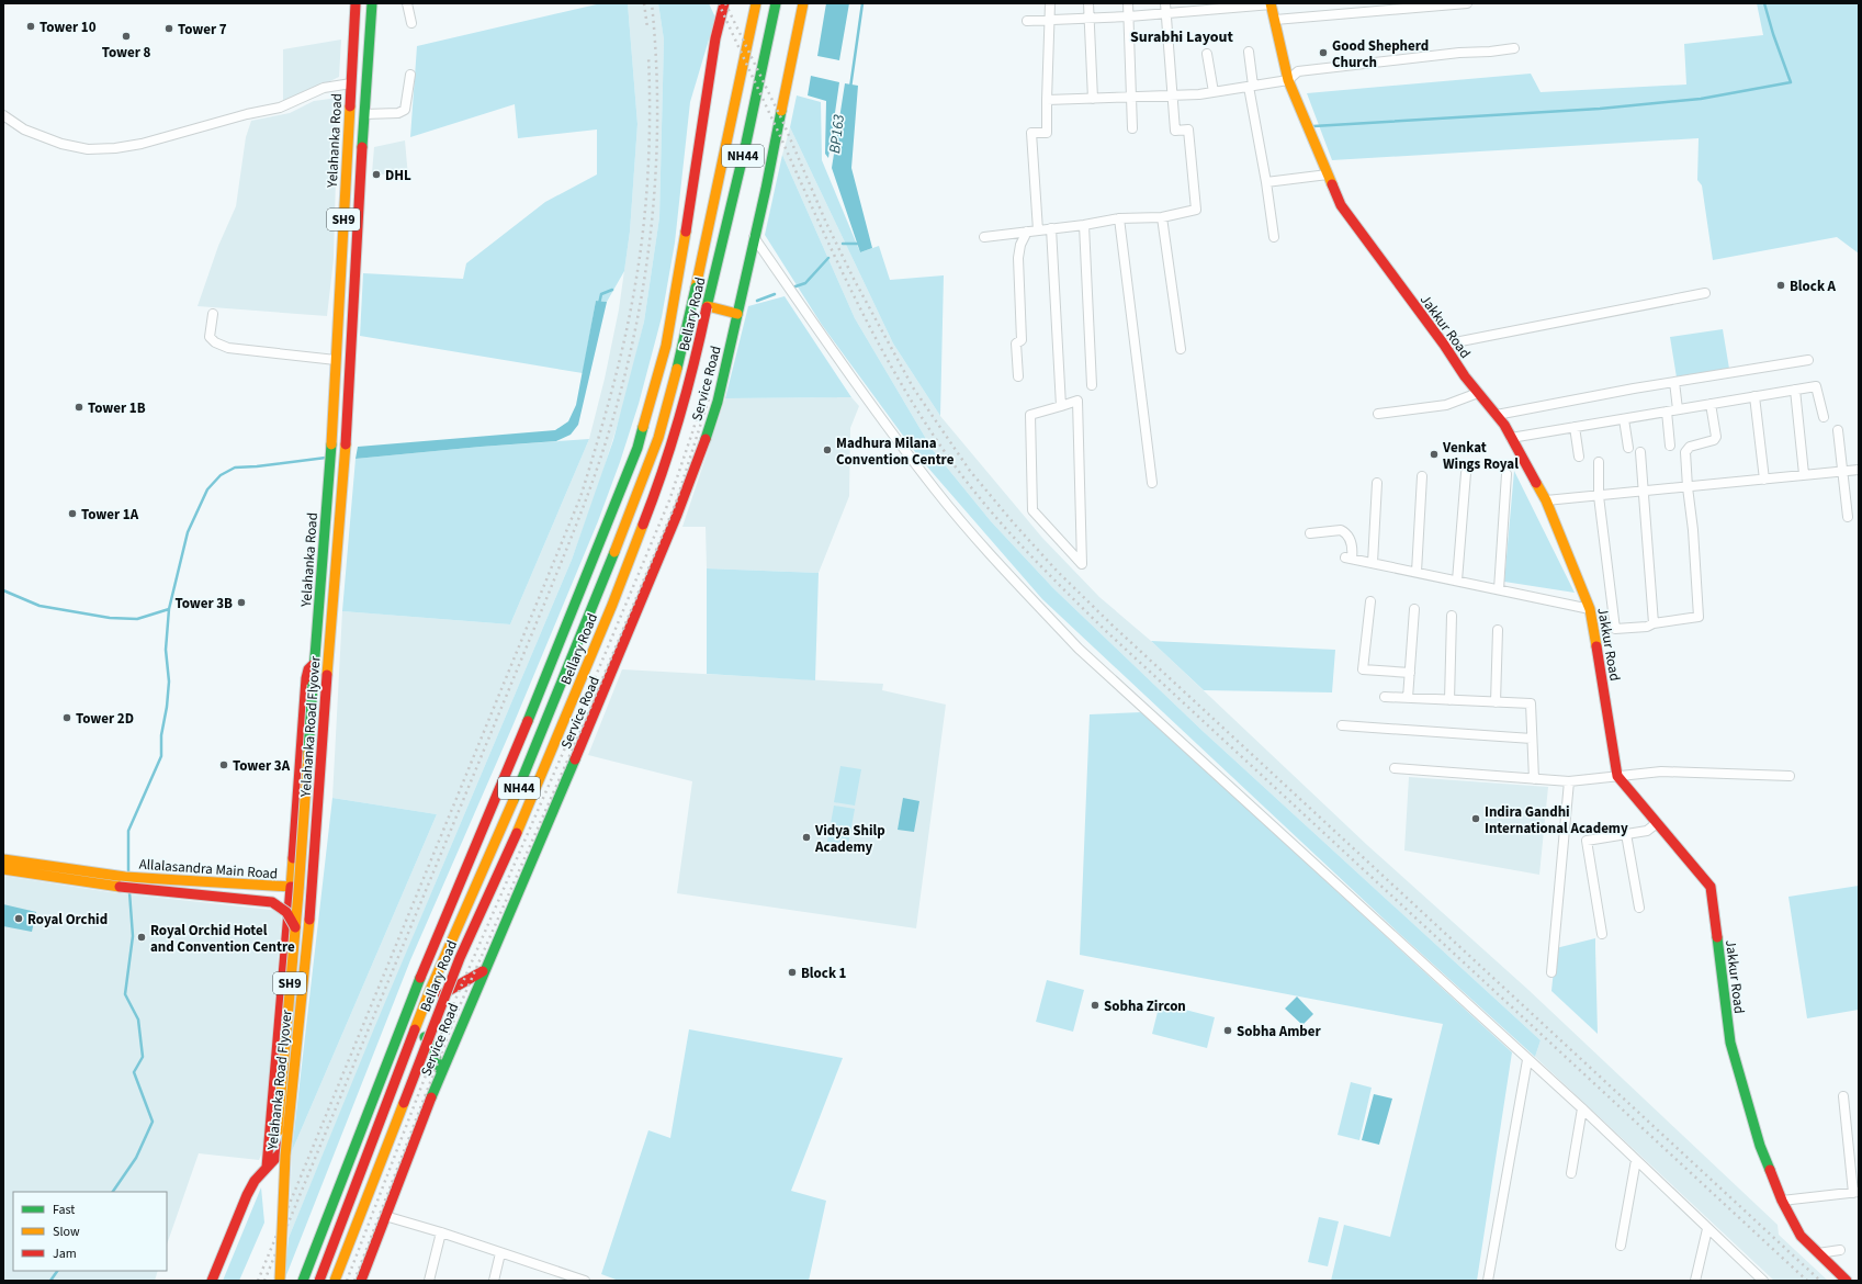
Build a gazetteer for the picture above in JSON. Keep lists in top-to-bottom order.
{
  "streets": {
    "main road": [
      "Yelahanka Road",
      "NH44",
      "SH9",
      "Bellary Road",
      "Jakkur Road",
      "Service Road",
      "Yelahanka Road Flyover",
      "Allalasandra Main Road"
    ]
  },
  "crossings": [
    ["Yelahanka Road", "Yelahanka Road Flyover"],
    ["Yelahanka Road", "Allalasandra Main Road"],
    ["Yelahanka Road Flyover", "Allalasandra Main Road"]
  ],
  "districts": ["Surabhi Layout"],
  "water": ["BP163"],
  "places": [
    "Tower 10",
    "Tower 7",
    "Tower 8",
    "Good Shepherd Church",
    "DHL",
    "Block A",
    "Tower 1B",
    "Madhura Milana Convention Centre",
    "Venkat Wings Royal",
    "Tower 1A",
    "Tower 3B",
    "Tower 2D",
    "Tower 3A",
    "Indira Gandhi International Academy",
    "Vidya Shilp Academy",
    "Royal Orchid",
    "Royal Orchid Hotel and Convention Centre",
    "Block 1",
    "Sobha Zircon",
    "Sobha Amber"
  ],
  "legend": ["Fast", "Slow", "Jam"]
}
